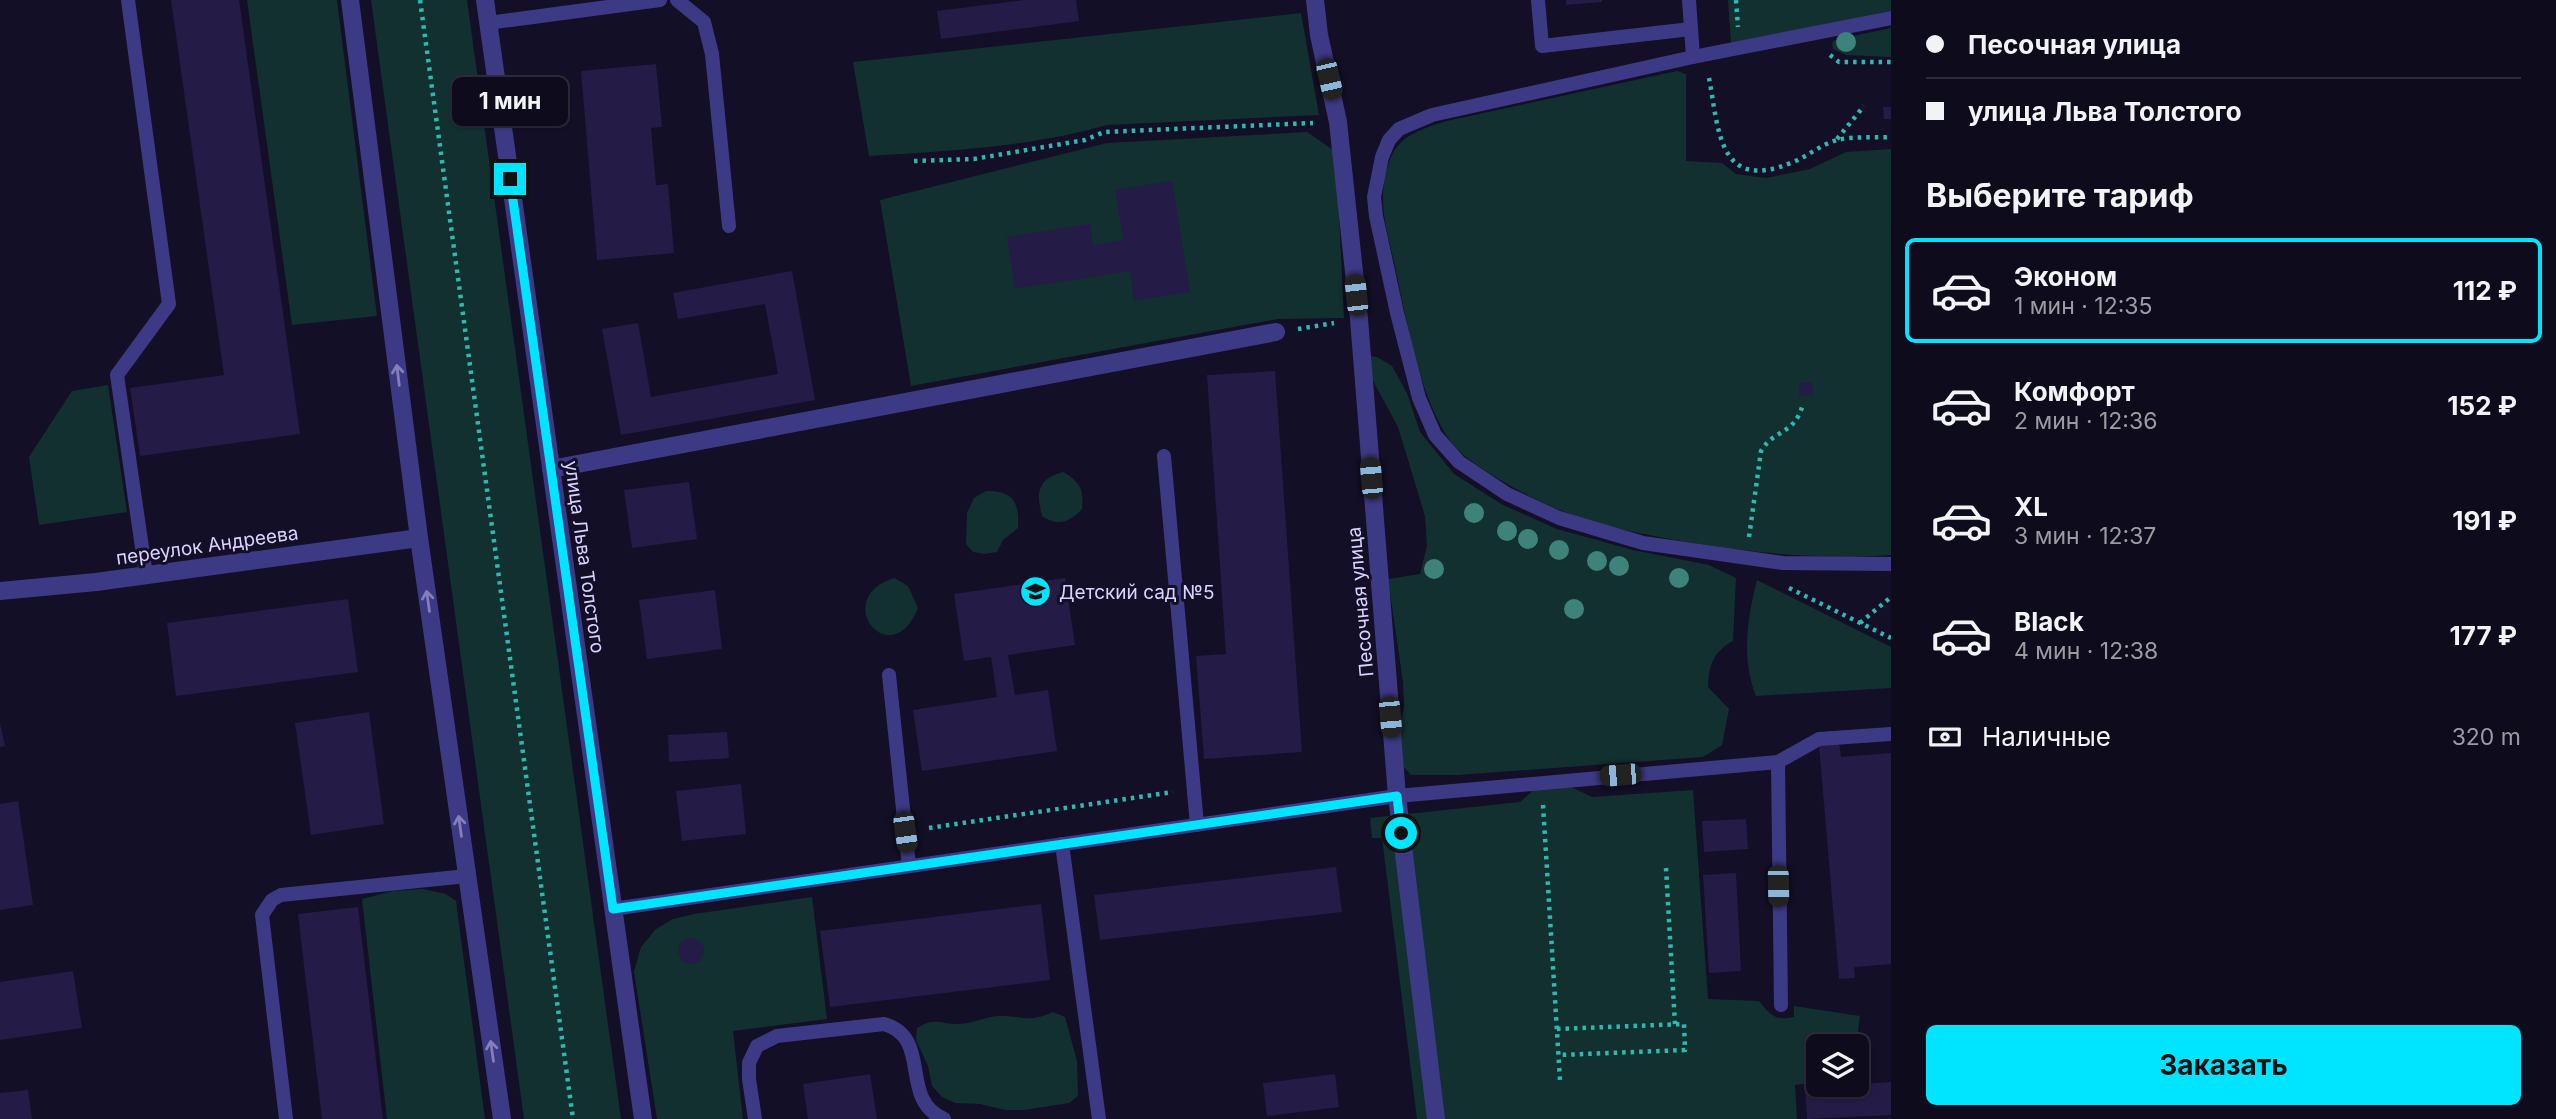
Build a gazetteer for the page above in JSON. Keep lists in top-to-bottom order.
{
  "streets": {
    "street": ["переулок Андреева", "улица Льва Толстого", "Песочная улица"]
  },
  "places": {
    "school or university": ["Детский сад №5"]
  },
  "page": {
    "banner": ["Песочная улица", "улица Льва Толстого"],
    "bubble": "1 мин",
    "heading": "Выберите тариф",
    "list": [
      {
        "name": "Эконом",
        "note": "1 мин · 12:35",
        "value": "112 ₽"
      },
      {
        "name": "Комфорт",
        "note": "2 мин · 12:36",
        "value": "152 ₽"
      },
      {
        "name": "XL",
        "note": "3 мин · 12:37",
        "value": "191 ₽"
      },
      {
        "name": "Black",
        "note": "4 мин · 12:38",
        "value": "177 ₽"
      }
    ],
    "pay": ["Наличные", "320 m"],
    "buttons": "Заказать"
  }
}
